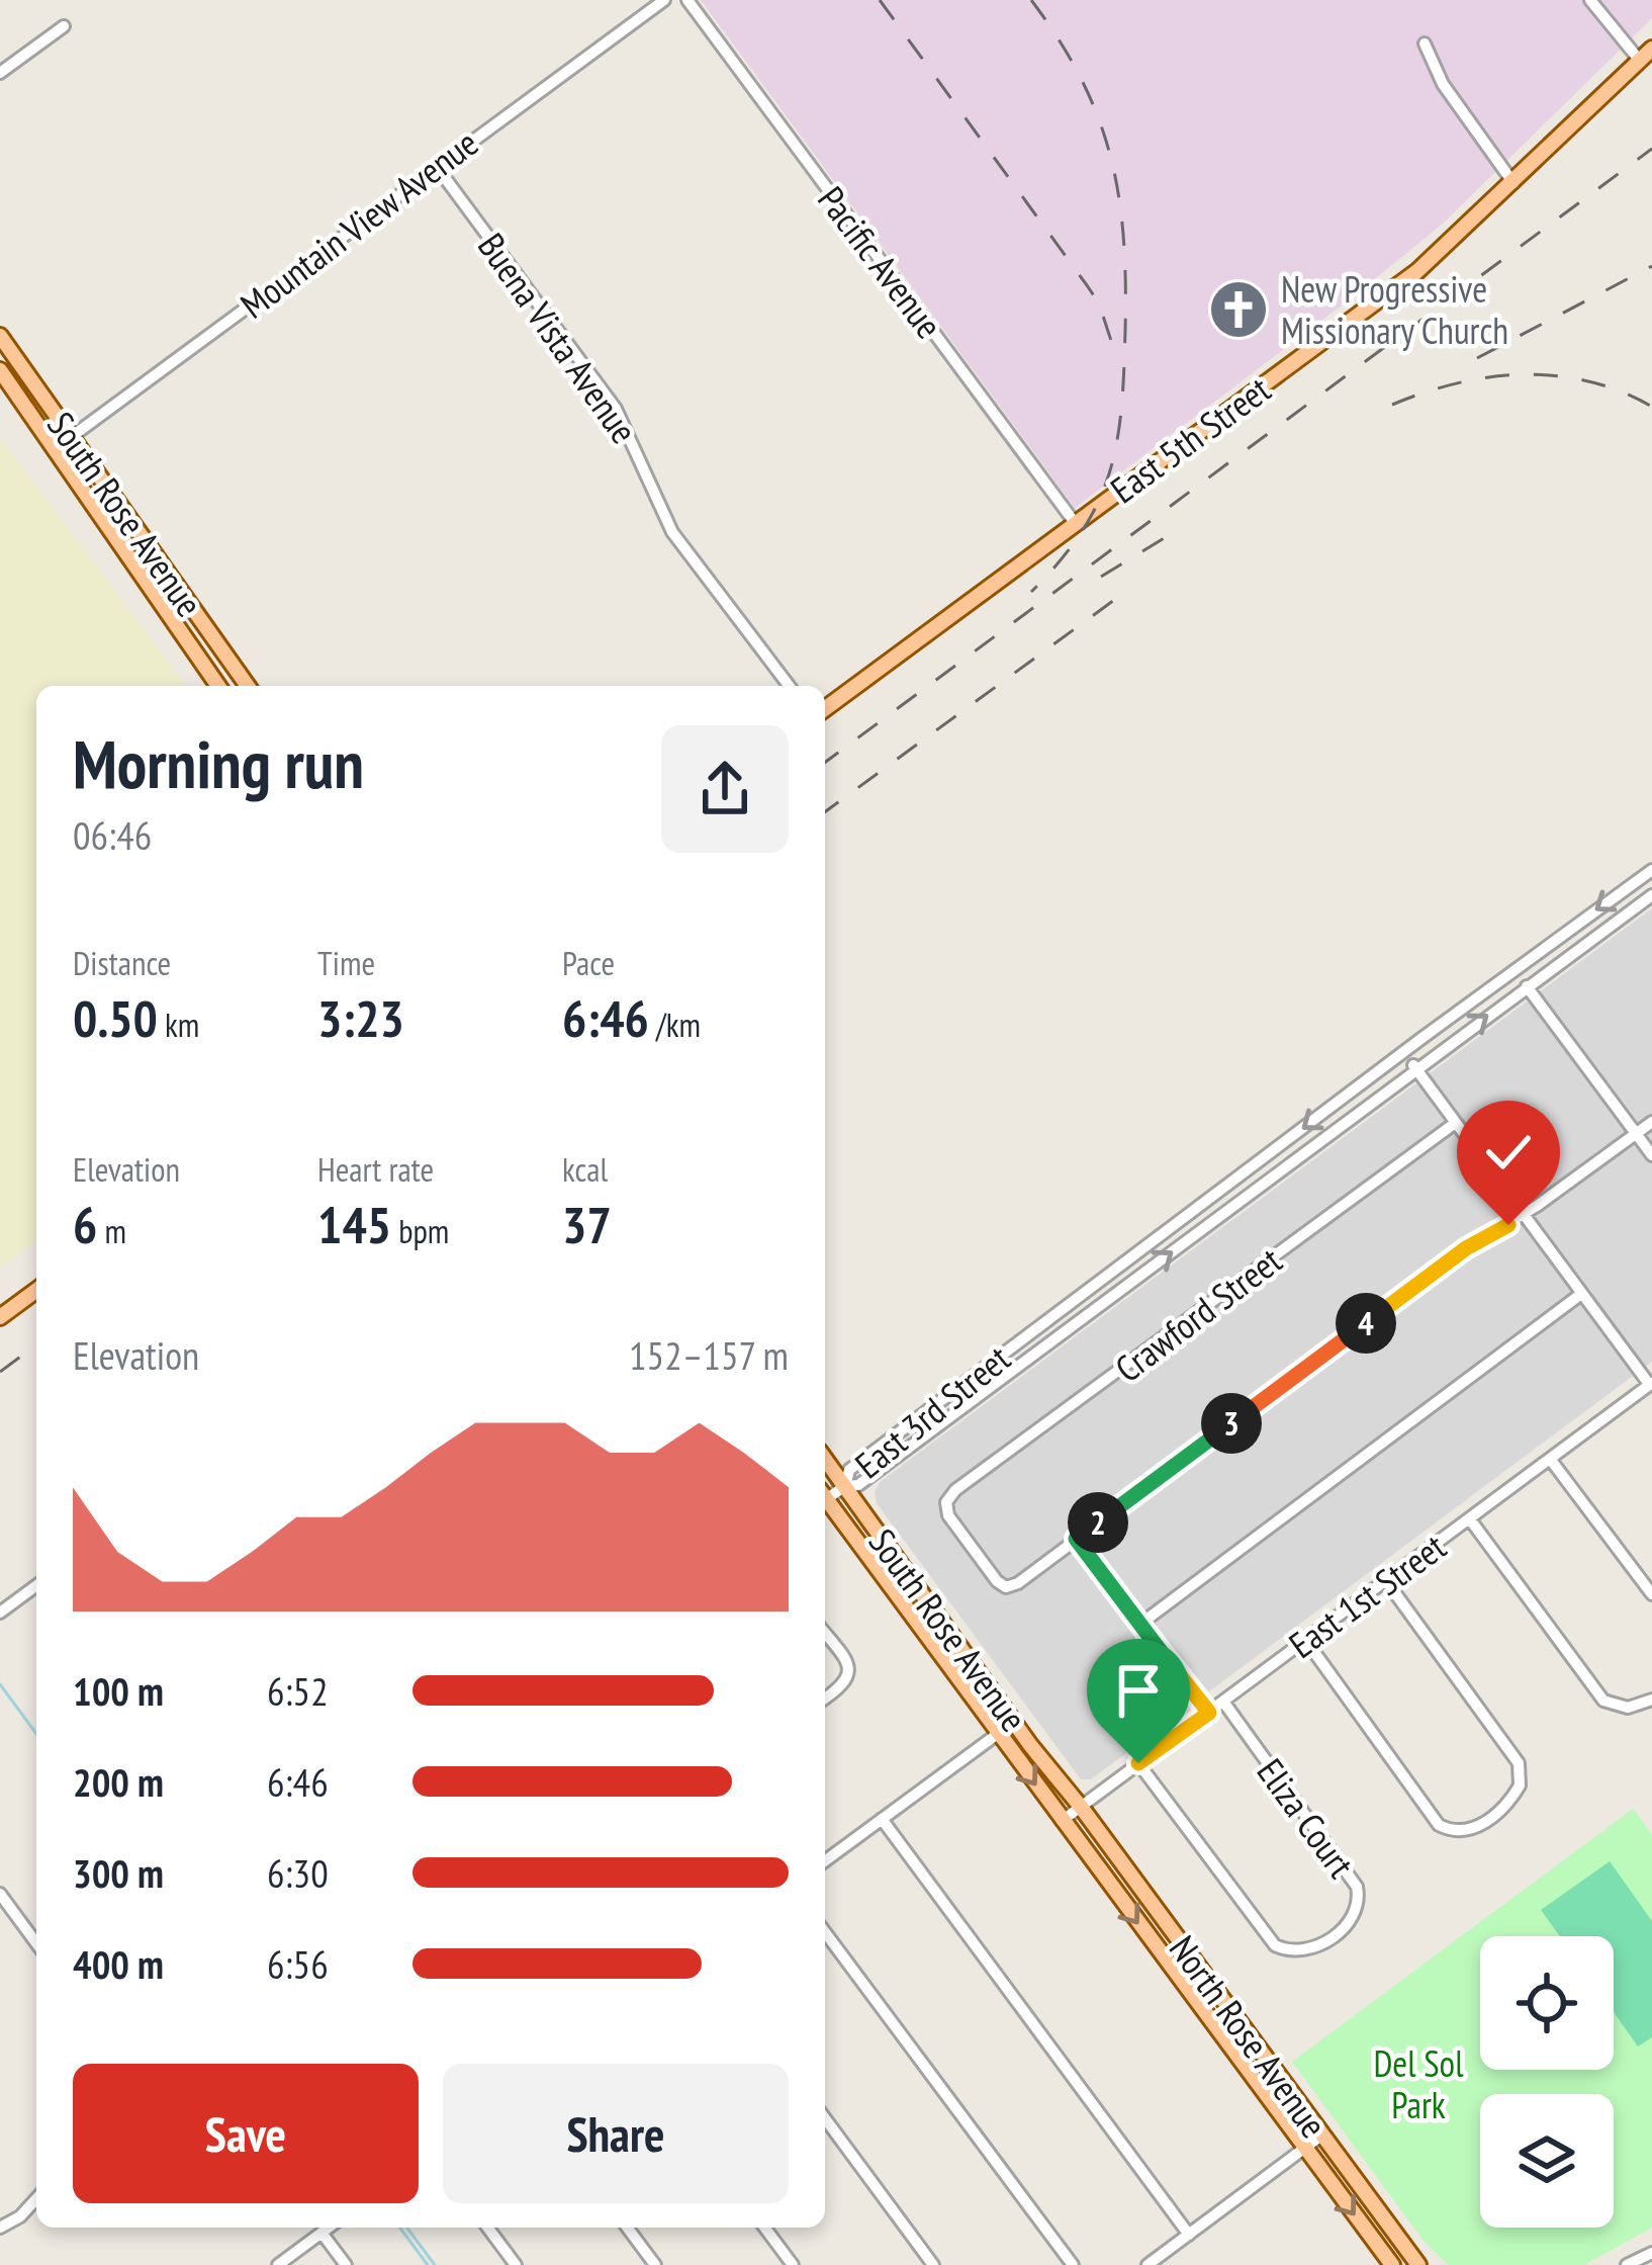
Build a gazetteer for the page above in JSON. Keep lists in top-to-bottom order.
{
  "streets": {
    "main road": ["East 5th Street", "South Rose Avenue", "North Rose Avenue"],
    "street": [
      "Mountain View Avenue",
      "Pacific Avenue",
      "Buena Vista Avenue",
      "Crawford Street",
      "East 3rd Street",
      "East 1st Street",
      "Eliza Court"
    ]
  },
  "crossings": [
    ["Mountain View Avenue", "Buena Vista Avenue"],
    ["Mountain View Avenue", "South Rose Avenue"],
    ["Pacific Avenue", "East 5th Street"],
    ["South Rose Avenue", "East 3rd Street"],
    ["South Rose Avenue", "East 1st Street"],
    ["South Rose Avenue", "North Rose Avenue"],
    ["East 1st Street", "Eliza Court"],
    ["East 1st Street", "North Rose Avenue"]
  ],
  "parks": ["Del Sol Park"],
  "places": {
    "church": ["New Progressive Missionary Church"]
  },
  "page": {
    "heading": ["Morning run", "06:46"],
    "stats": [
      ["Distance", "0.50 km"],
      ["Time", "3:23"],
      ["Pace", "6:46 /km"],
      ["Elevation", "6 m"],
      ["Heart rate", "145 bpm"],
      ["kcal", "37"]
    ],
    "pins": ["4", "3", "2"],
    "chart": ["Elevation", "152–157 m"],
    "list": [
      {
        "name": "100 m",
        "note": "6:52"
      },
      {
        "name": "200 m",
        "note": "6:46"
      },
      {
        "name": "300 m",
        "note": "6:30"
      },
      {
        "name": "400 m",
        "note": "6:56"
      }
    ],
    "buttons": ["Save", "Share"]
  }
}
